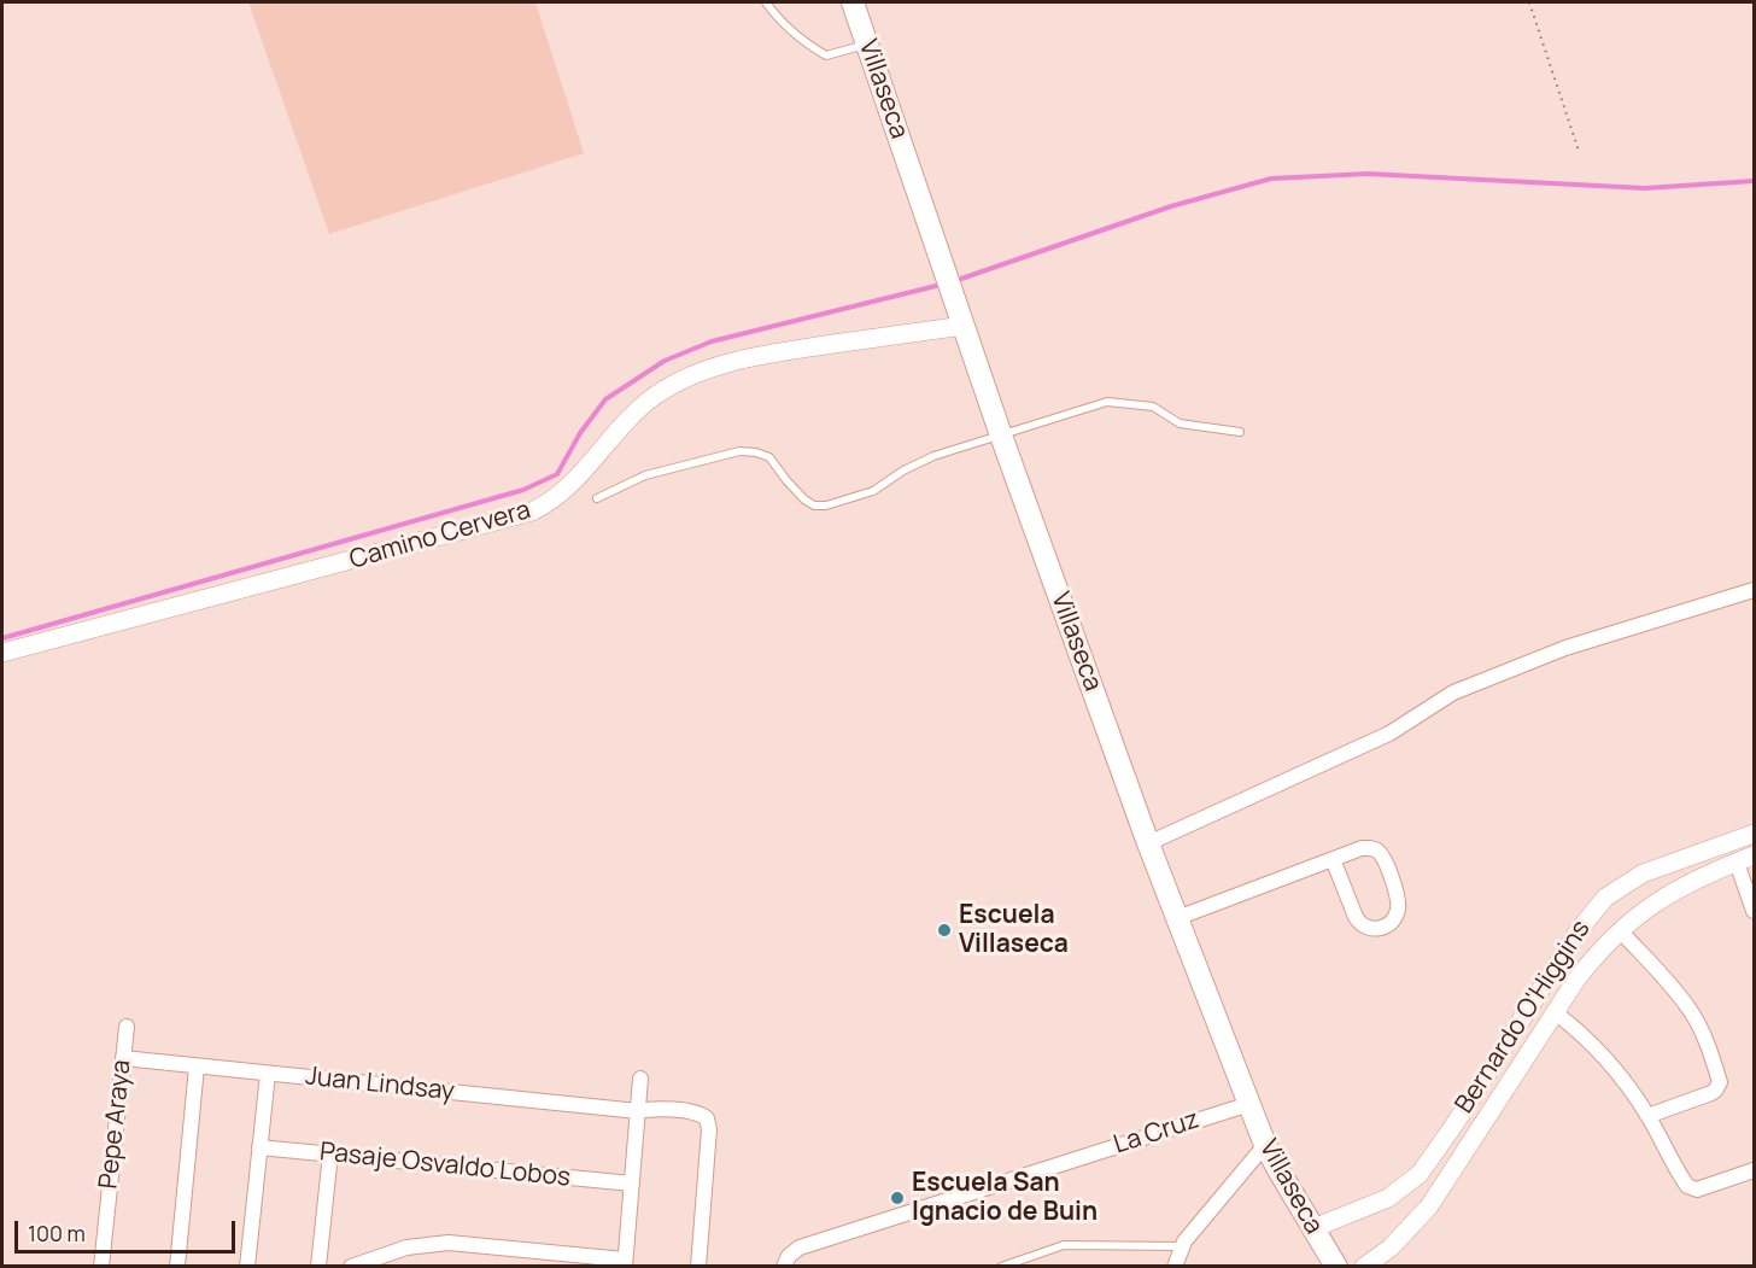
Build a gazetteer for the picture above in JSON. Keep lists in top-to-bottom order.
{
  "streets": {
    "main road": ["Villaseca"],
    "street": [
      "Camino Cervera",
      "Bernardo O'Higgins",
      "Juan Lindsay",
      "Pepe Araya",
      "La Cruz",
      "Pasaje Osvaldo Lobos"
    ]
  },
  "crossings": [
    ["Villaseca", "Camino Cervera"],
    ["Villaseca", "Bernardo O'Higgins"],
    ["Villaseca", "La Cruz"],
    ["Juan Lindsay", "Pepe Araya"]
  ],
  "places": ["Escuela Villaseca", "Escuela San Ignacio de Buin"],
  "scale_bar": "100 m"
}
